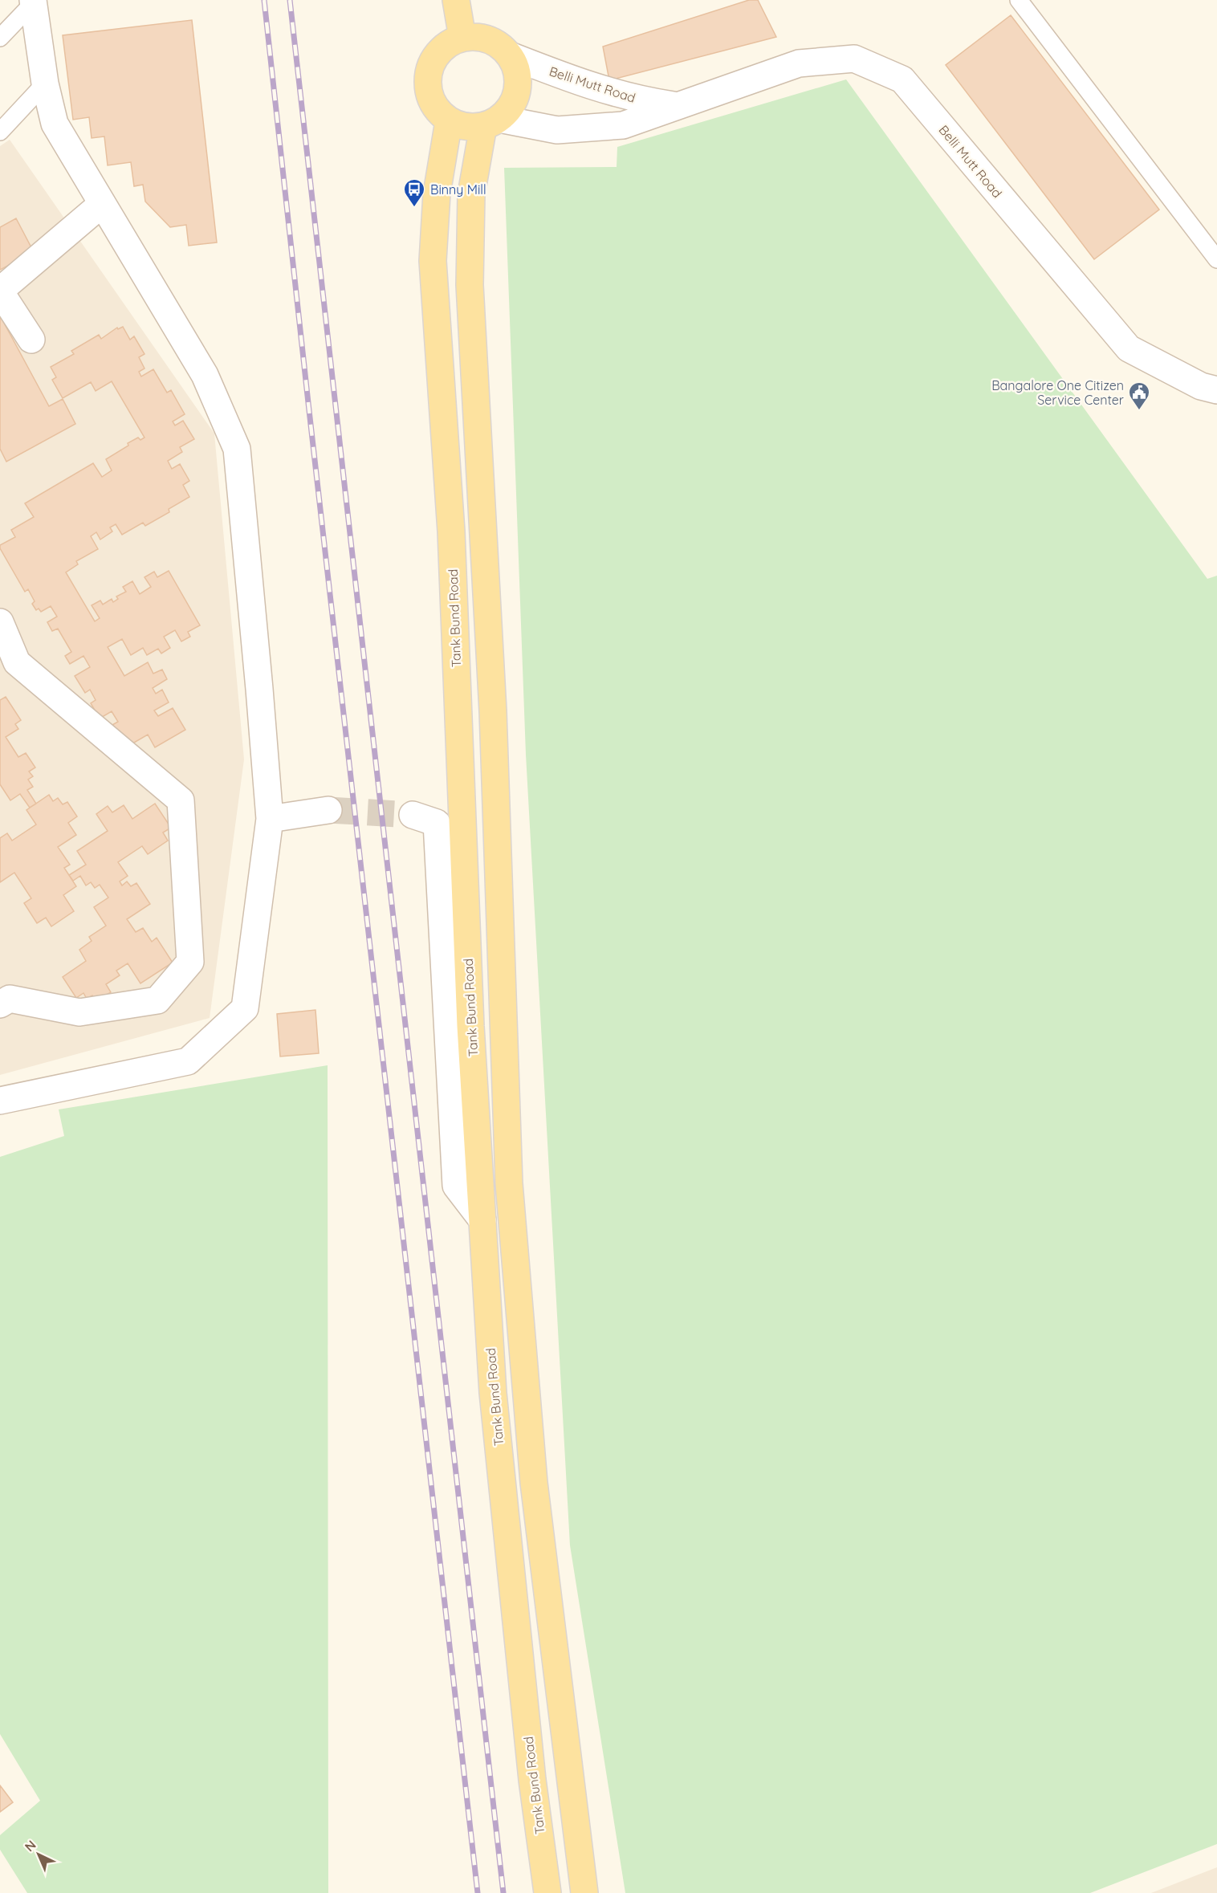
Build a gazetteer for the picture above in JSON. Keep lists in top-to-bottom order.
{
  "streets": {
    "main road": ["Tank Bund Road"],
    "street": ["Belli Mutt Road"]
  },
  "crossings": [
    ["Belli Mutt Road", "Tank Bund Road"]
  ],
  "places": {
    "bus stop": ["Binny Mill"],
    "public building": ["Bangalore One Citizen Service Center"]
  },
  "north": "top left"
}
